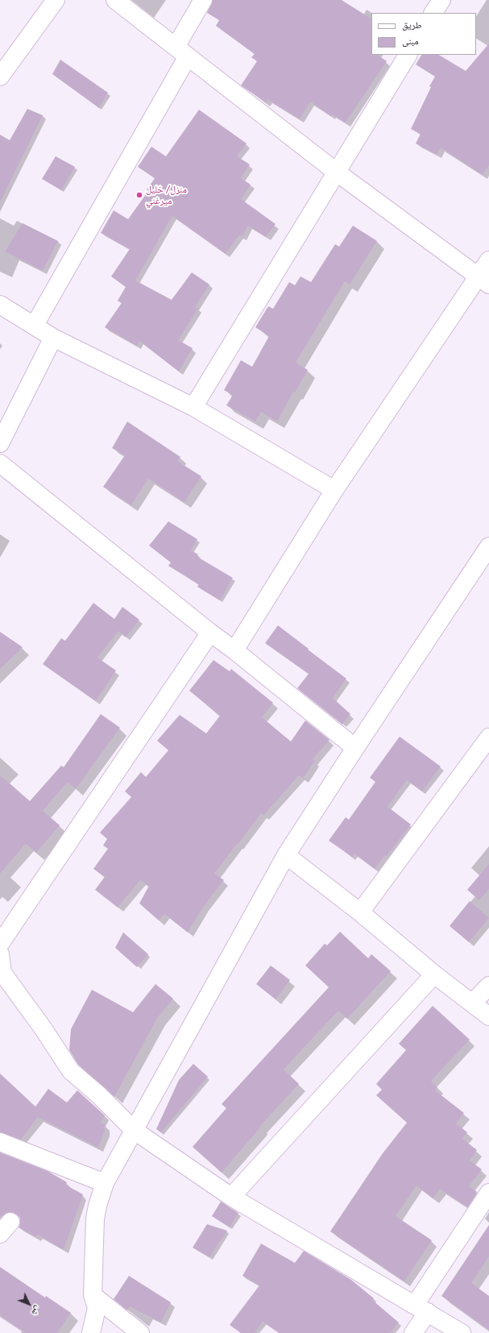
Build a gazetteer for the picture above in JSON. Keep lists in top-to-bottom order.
{
  "places": ["منزل/ خليل ميرغني"],
  "legend": ["طريق", "مبنى"],
  "north": "bottom right"
}
